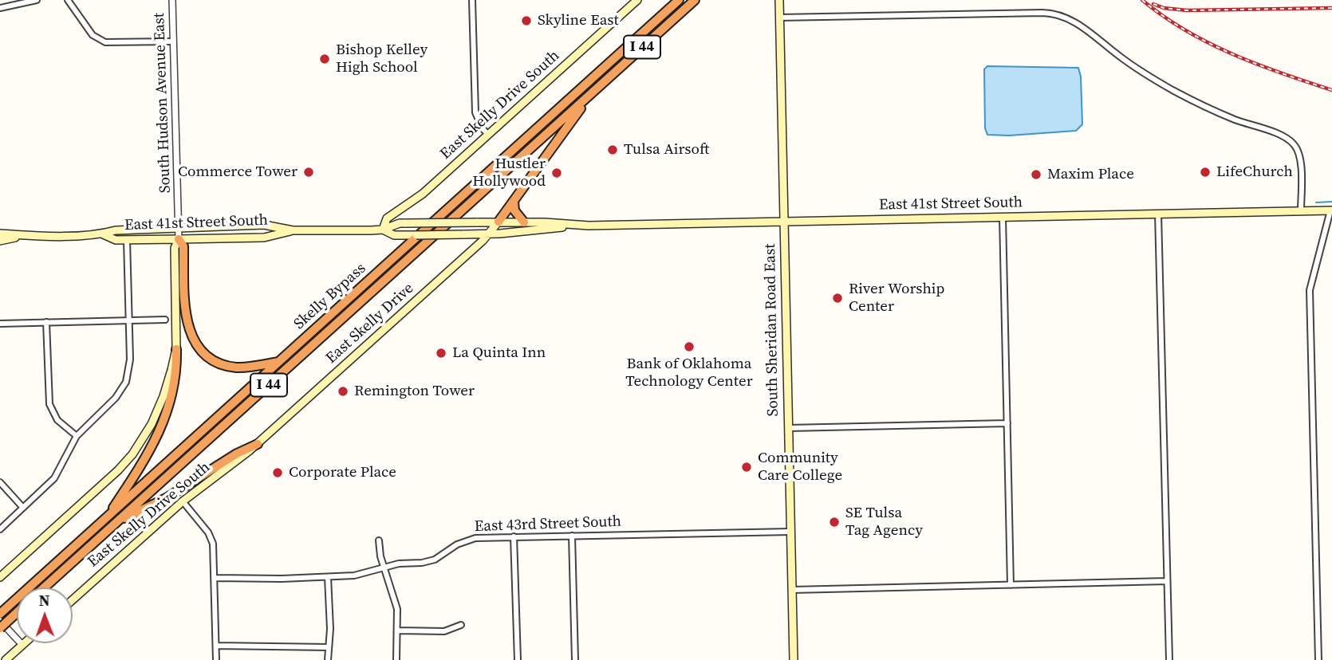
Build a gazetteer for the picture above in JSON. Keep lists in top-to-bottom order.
{
  "streets": {
    "highway": ["I 44", "Skelly Bypass"],
    "main road": [
      "East Skelly Drive South",
      "East 41st Street South",
      "East Skelly Drive",
      "South Sheridan Road East"
    ],
    "street": ["South Hudson Avenue East", "East 43rd Street South"]
  },
  "crossings": [
    ["South Hudson Avenue East", "East 41st Street South"],
    ["East Skelly Drive South", "East 41st Street South"],
    ["East Skelly Drive South", "East Skelly Drive"],
    ["East 41st Street South", "East Skelly Drive"],
    ["East 41st Street South", "South Sheridan Road East"],
    ["South Sheridan Road East", "East 43rd Street South"]
  ],
  "places": [
    "Skyline East",
    "Bishop Kelley High School",
    "Tulsa Airsoft",
    "Commerce Tower",
    "LifeChurch",
    "Hustler Hollywood",
    "Maxim Place",
    "River Worship Center",
    "Bank of Oklahoma Technology Center",
    "La Quinta Inn",
    "Remington Tower",
    "Community Care College",
    "Corporate Place",
    "SE Tulsa Tag Agency"
  ],
  "north": "top"
}
